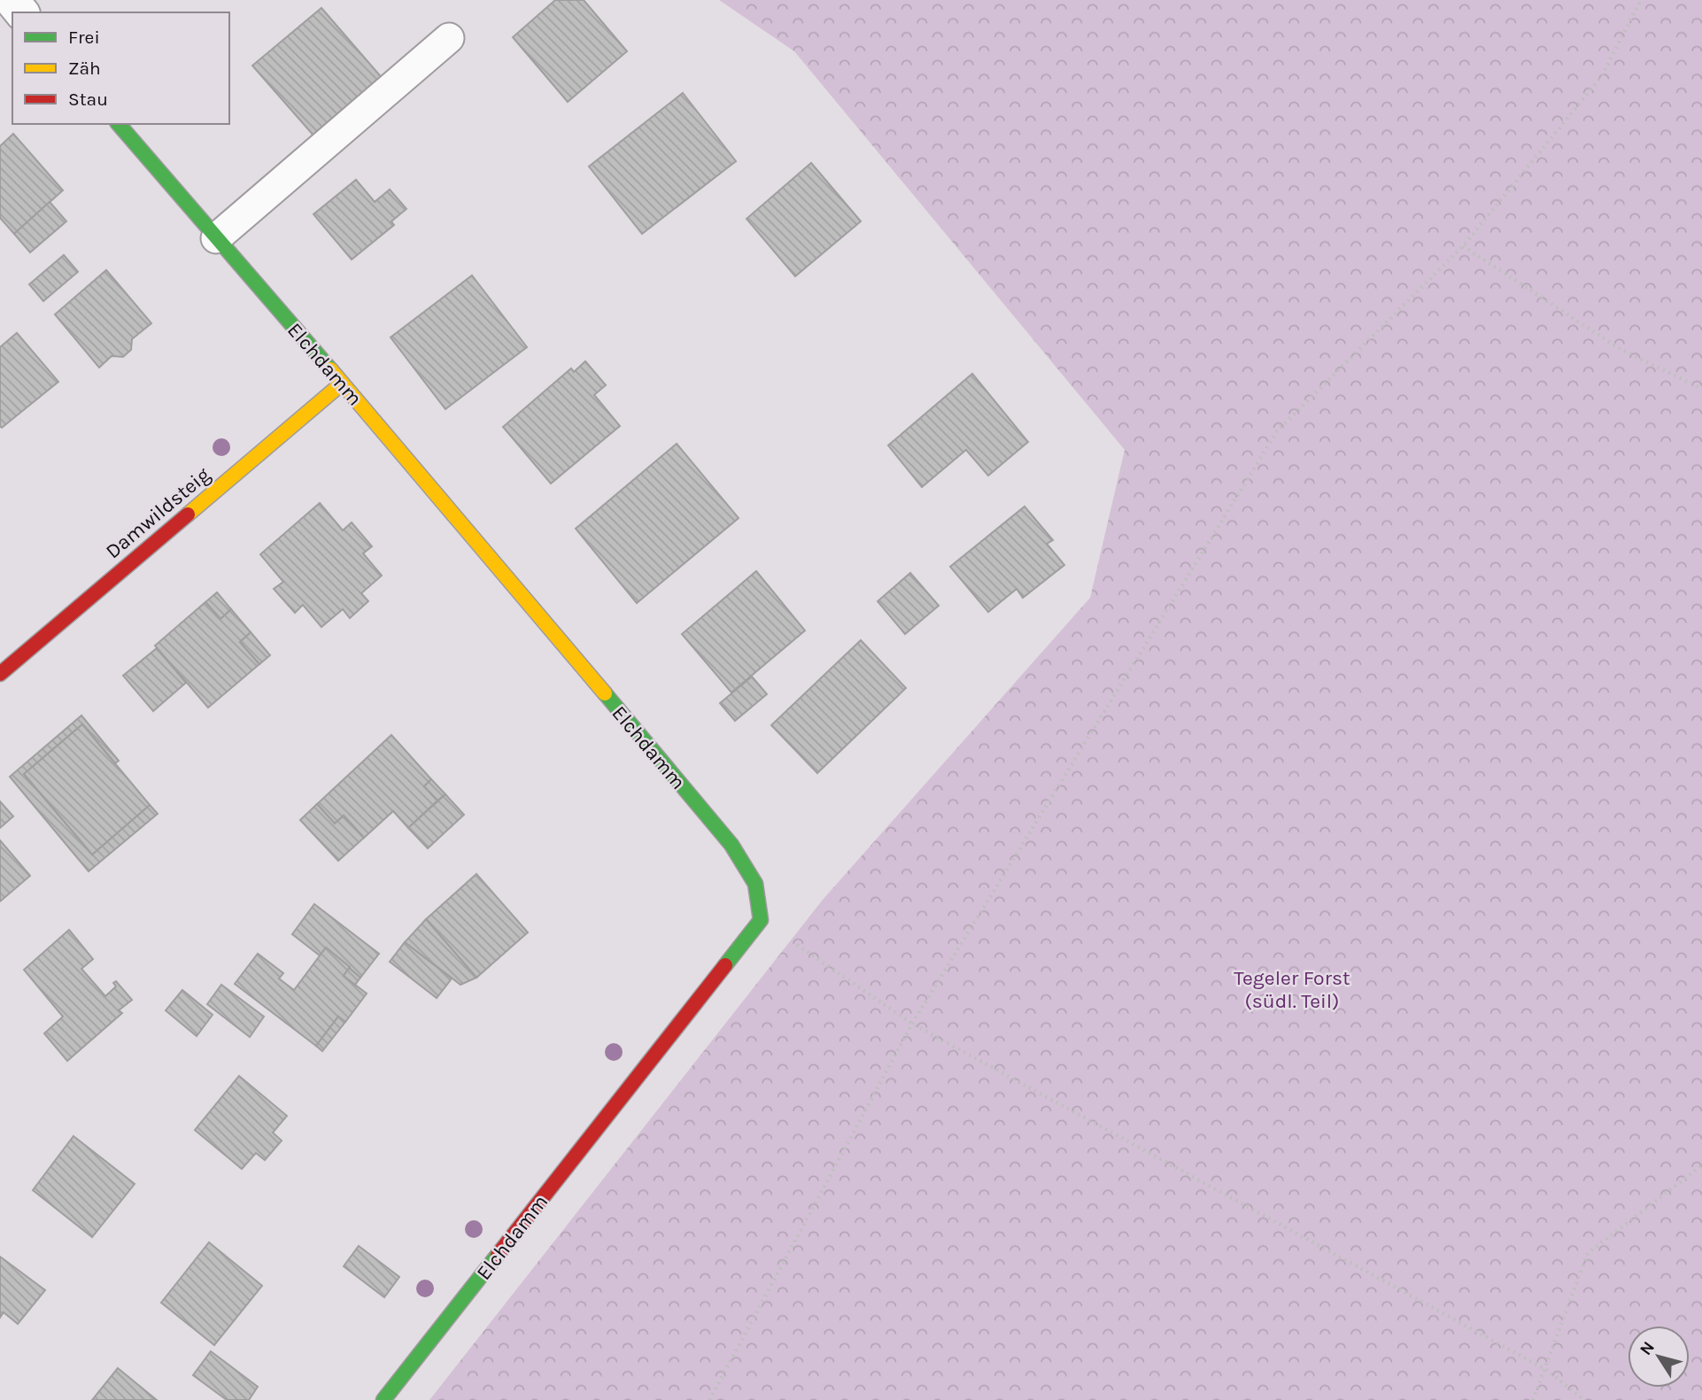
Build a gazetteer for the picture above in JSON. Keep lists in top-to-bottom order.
{
  "streets": {
    "street": ["Elchdamm", "Damwildsteig"]
  },
  "crossings": [
    ["Elchdamm", "Damwildsteig"]
  ],
  "parks": ["Tegeler Forst (südl. Teil)"],
  "legend": ["Frei", "Zäh", "Stau"],
  "north": "top left"
}
